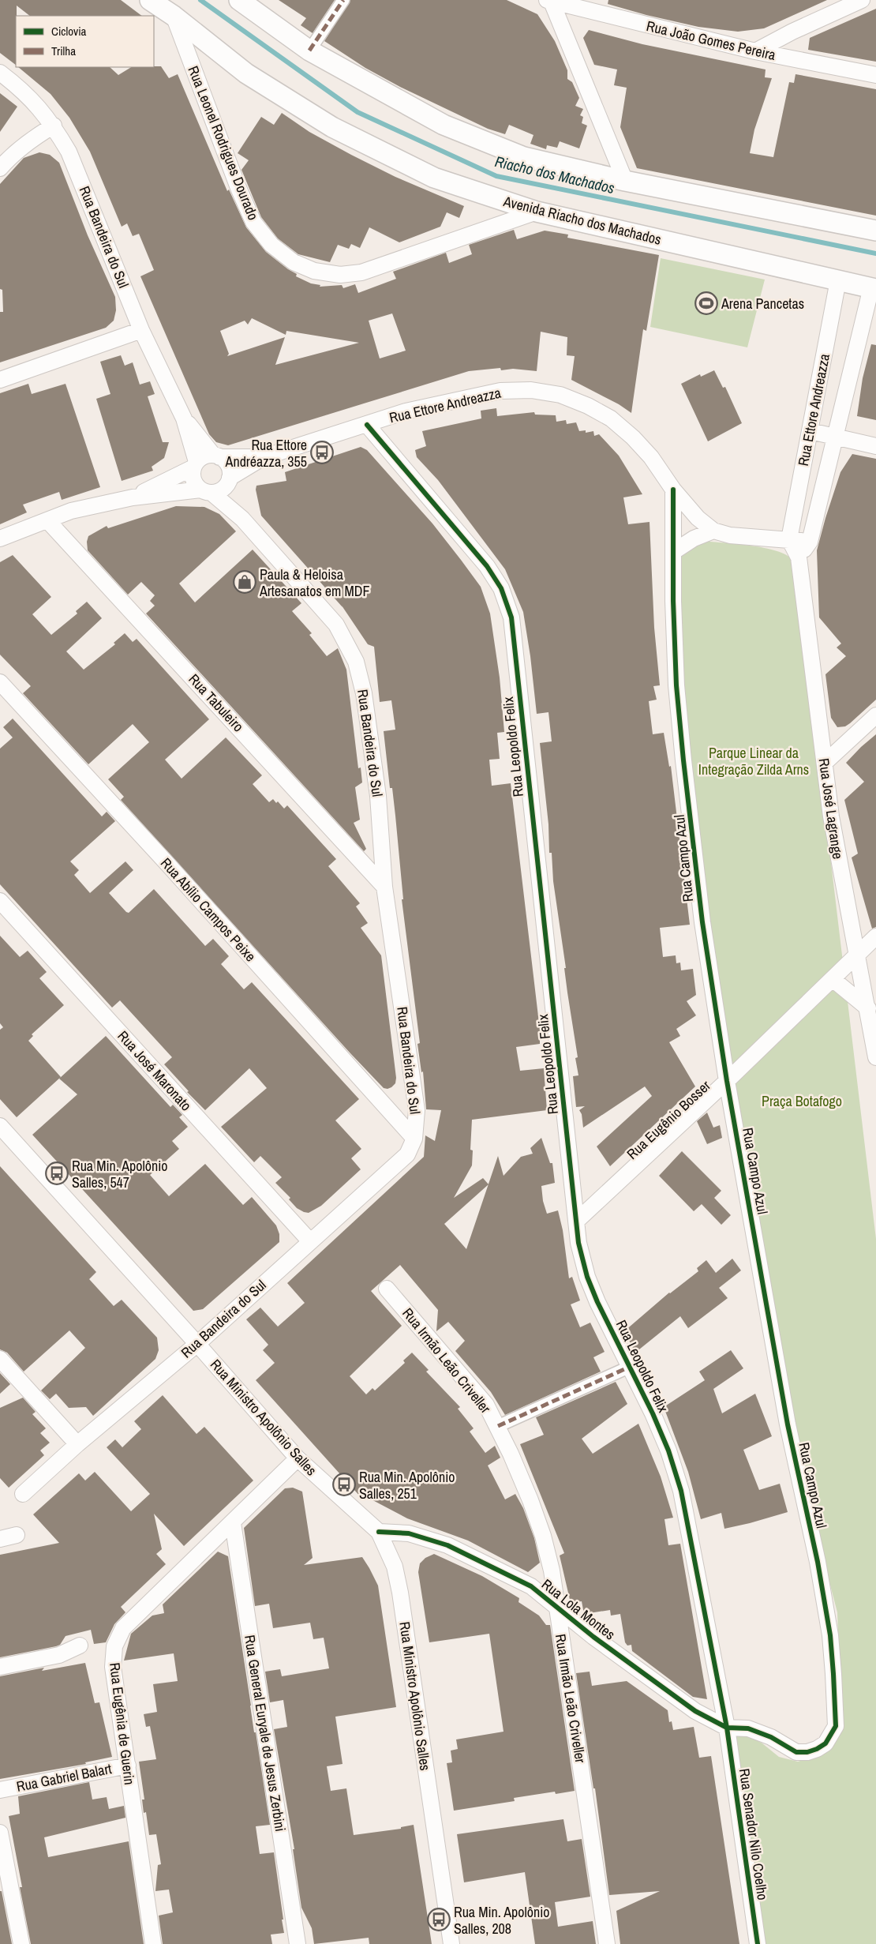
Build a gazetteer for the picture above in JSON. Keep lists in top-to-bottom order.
{
  "streets": {
    "street": [
      "Rua João Gomes Pereira",
      "Rua Leonel Rodrigues Dourado",
      "Avenida Riacho dos Machados",
      "Rua Bandeira do Sul",
      "Rua Ettore Andreazza",
      "Rua Tabuleiro",
      "Rua Leopoldo Felix",
      "Rua José Lagrange",
      "Rua Campo Azul",
      "Rua Abílio Campos Peixe",
      "Rua José Maronato",
      "Rua Eugênio Bosser",
      "Rua Irmão Leão Criveller",
      "Rua Ministro Apolônio Salles",
      "Rua Lola Montes",
      "Rua Eugênia de Guerin",
      "Rua General Euryale de Jesus Zerbini",
      "Rua Gabriel Balart",
      "Rua Senador Nilo Coelho"
    ]
  },
  "crossings": [
    ["Rua Leonel Rodrigues Dourado", "Avenida Riacho dos Machados"],
    ["Avenida Riacho dos Machados", "Rua Ettore Andreazza"],
    ["Rua Bandeira do Sul", "Rua Ettore Andreazza"],
    ["Rua Bandeira do Sul", "Rua Tabuleiro"],
    ["Rua Bandeira do Sul", "Rua Abílio Campos Peixe"],
    ["Rua Bandeira do Sul", "Rua José Maronato"],
    ["Rua Bandeira do Sul", "Rua Ministro Apolônio Salles"],
    ["Rua Ettore Andreazza", "Rua Leopoldo Felix"],
    ["Rua Ettore Andreazza", "Rua José Lagrange"],
    ["Rua Ettore Andreazza", "Rua Campo Azul"],
    ["Rua Leopoldo Felix", "Rua Campo Azul"],
    ["Rua Leopoldo Felix", "Rua Eugênio Bosser"],
    ["Rua Leopoldo Felix", "Rua Lola Montes"],
    ["Rua Leopoldo Felix", "Rua Senador Nilo Coelho"],
    ["Rua José Lagrange", "Rua Eugênio Bosser"],
    ["Rua Campo Azul", "Rua Eugênio Bosser"],
    ["Rua Campo Azul", "Rua Lola Montes"],
    ["Rua Campo Azul", "Rua Senador Nilo Coelho"],
    ["Rua Irmão Leão Criveller", "Rua Lola Montes"],
    ["Rua Ministro Apolônio Salles", "Rua Lola Montes"],
    ["Rua Ministro Apolônio Salles", "Rua Eugênia de Guerin"],
    ["Rua Lola Montes", "Rua Senador Nilo Coelho"],
    ["Rua Eugênia de Guerin", "Rua General Euryale de Jesus Zerbini"],
    ["Rua Eugênia de Guerin", "Rua Gabriel Balart"]
  ],
  "water": ["Riacho dos Machados"],
  "parks": ["Parque Linear da Integração Zilda Arns", "Praça Botafogo"],
  "places": {
    "sports": ["Arena Pancetas"],
    "bus stop": [
      "Rua Ettore Andréazza, 355",
      "Rua Min. Apolônio Salles, 547",
      "Rua Min. Apolônio Salles, 251",
      "Rua Min. Apolônio Salles, 208"
    ],
    "shop": ["Paula & Heloisa Artesanatos em MDF"]
  },
  "legend": ["Ciclovia", "Trilha"]
}
